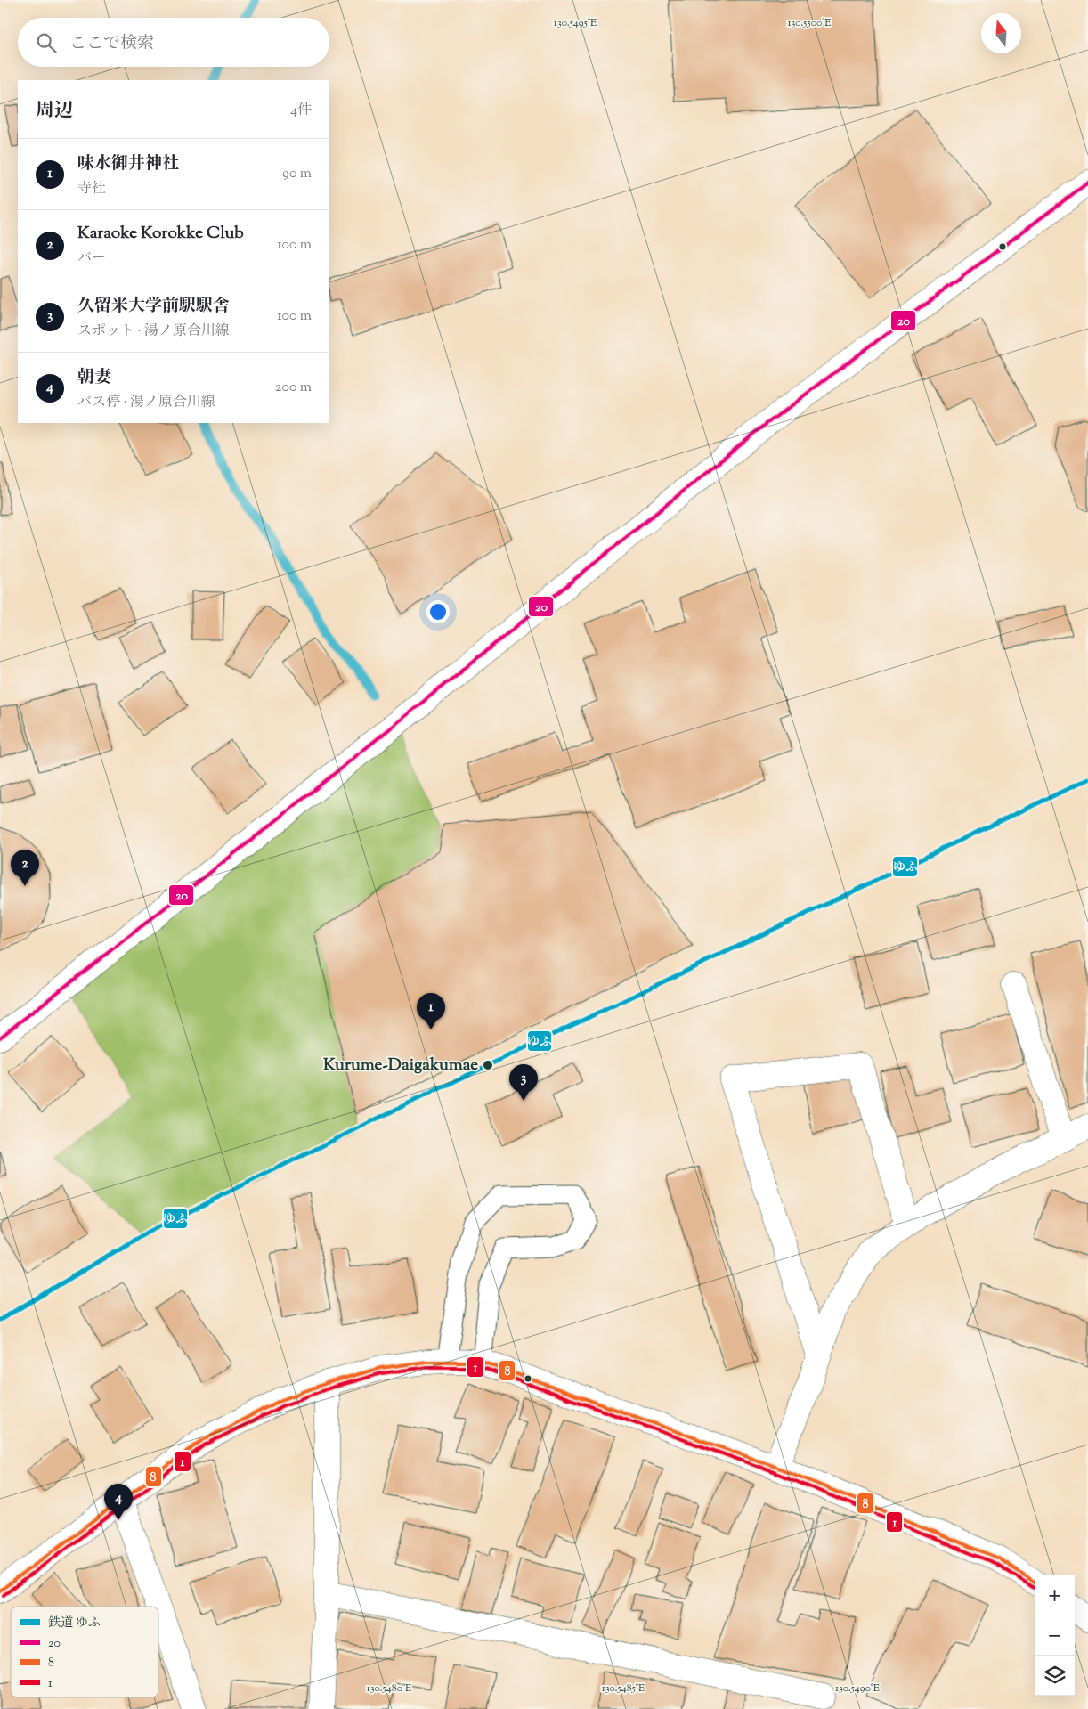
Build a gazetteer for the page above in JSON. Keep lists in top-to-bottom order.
{
  "places": ["Kurume-Daigakumae"],
  "lines": [
    "transit line 20",
    "rail line ゆふ",
    "transit line 8",
    "transit line 1"
  ],
  "legend": [
    "鉄道 ゆふ",
    "20",
    "8",
    "1"
  ],
  "north": "top",
  "page": {
    "search": "ここで検索",
    "heading": ["周辺", "4件"],
    "list": [
      {
        "mark": "1",
        "name": "味水御井神社",
        "note": "寺社",
        "value": "90 m"
      },
      {
        "mark": "2",
        "name": "Karaoke Korokke Club",
        "note": "バー",
        "value": "100 m"
      },
      {
        "mark": "3",
        "name": "久留米大学前駅駅舎",
        "note": "スポット · 湯ノ原合川線",
        "value": "100 m"
      },
      {
        "mark": "4",
        "name": "朝妻",
        "note": "バス停 · 湯ノ原合川線",
        "value": "200 m"
      }
    ],
    "pins": [
      "2",
      "1",
      "3",
      "4"
    ],
    "map_buttons": ["+", "−"]
  },
  "coordinates": [
    "130.5495°E",
    "130.5500°E",
    "130.5480°E",
    "130.5485°E",
    "130.5490°E"
  ]
}
